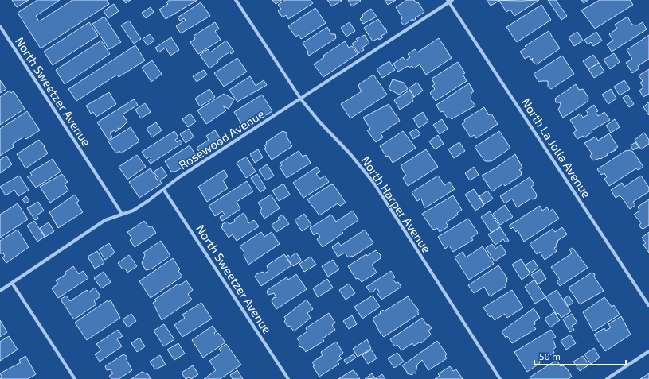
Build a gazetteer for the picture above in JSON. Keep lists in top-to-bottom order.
{
  "streets": {
    "street": [
      "North Sweetzer Avenue",
      "Rosewood Avenue",
      "North La Jolla Avenue",
      "North Harper Avenue"
    ]
  },
  "crossings": [
    ["North Sweetzer Avenue", "Rosewood Avenue"],
    ["Rosewood Avenue", "North La Jolla Avenue"],
    ["Rosewood Avenue", "North Harper Avenue"]
  ],
  "scale_bar": "50 m"
}
